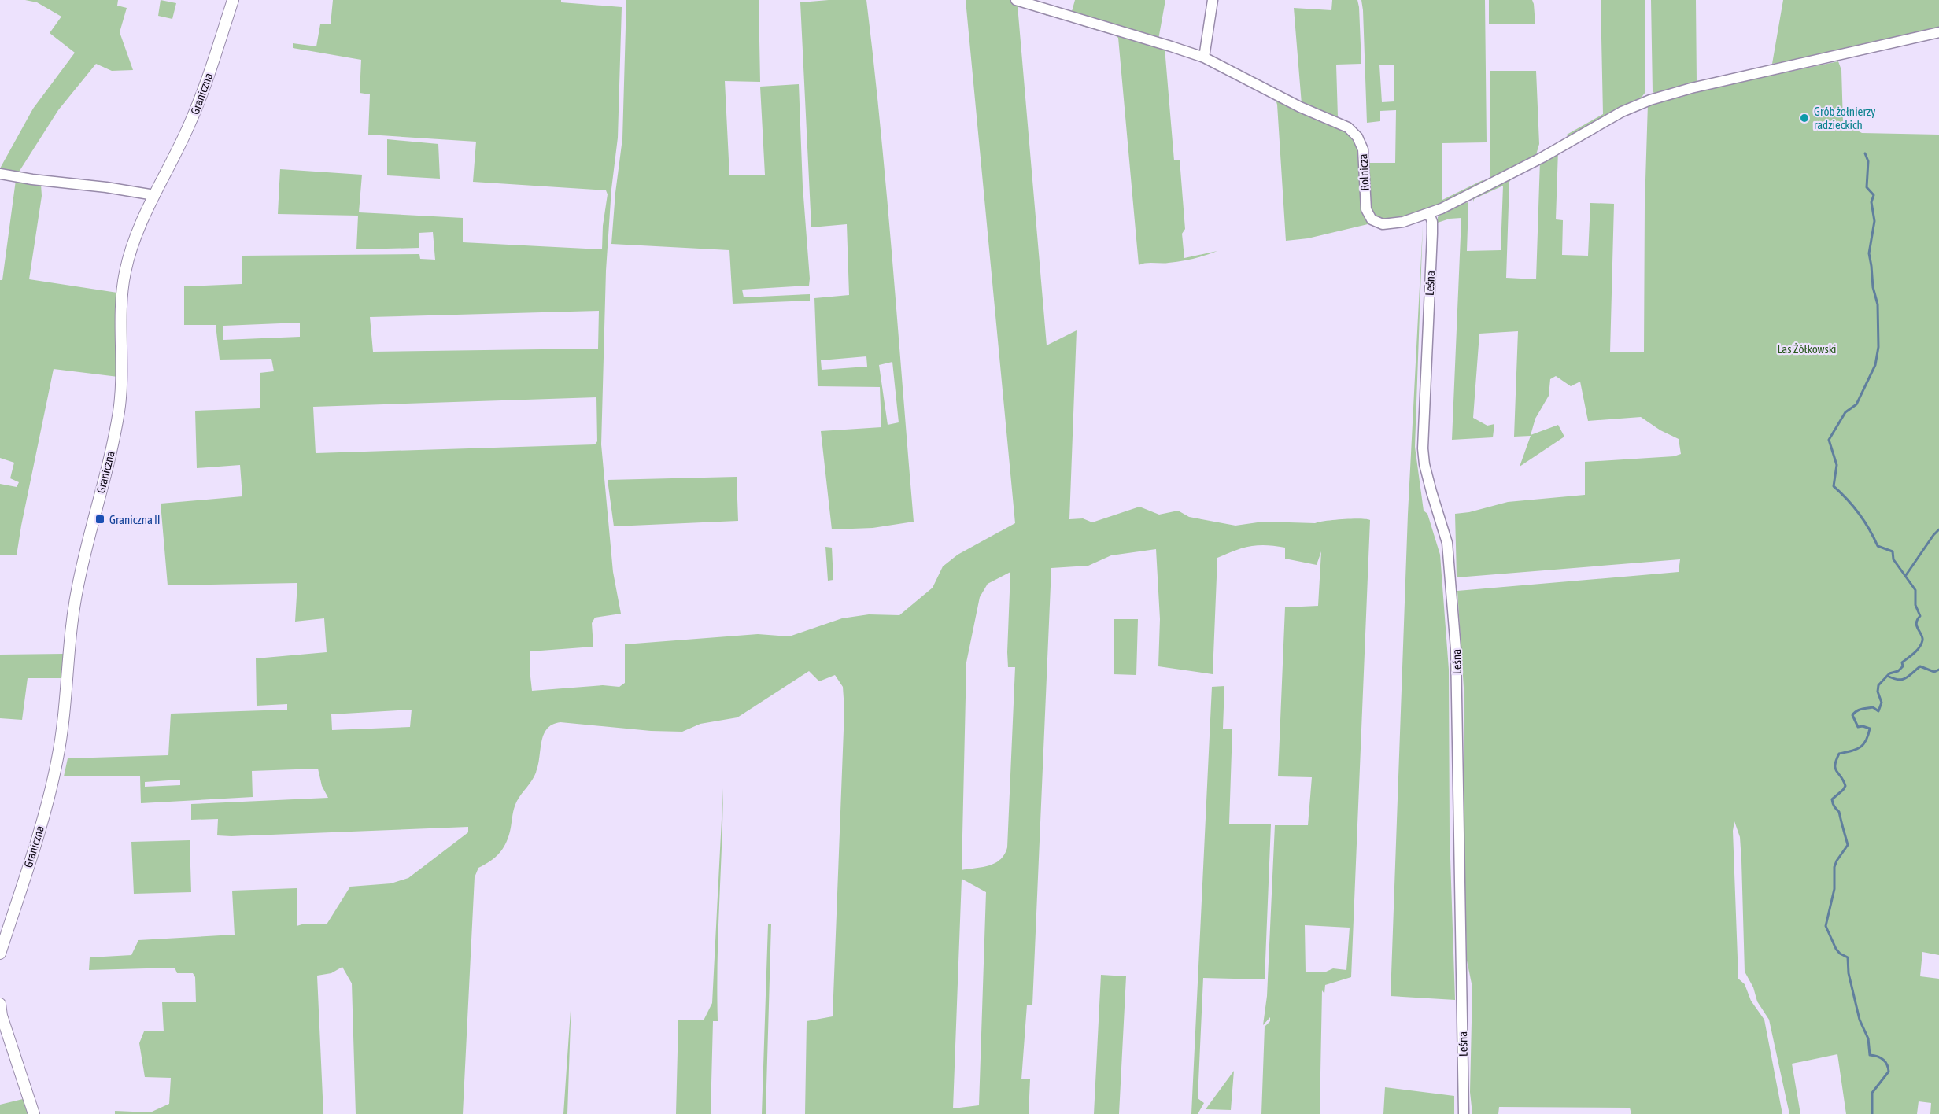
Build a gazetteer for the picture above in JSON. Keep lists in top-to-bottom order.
{
  "streets": {
    "street": ["Graniczna", "Rolnicza", "Leśna"]
  },
  "crossings": [
    ["Rolnicza", "Leśna"]
  ],
  "parks": ["Las Żółkowski"],
  "places": {
    "other": ["Grób żołnierzy radzieckich"],
    "transit": ["Graniczna II"]
  }
}
